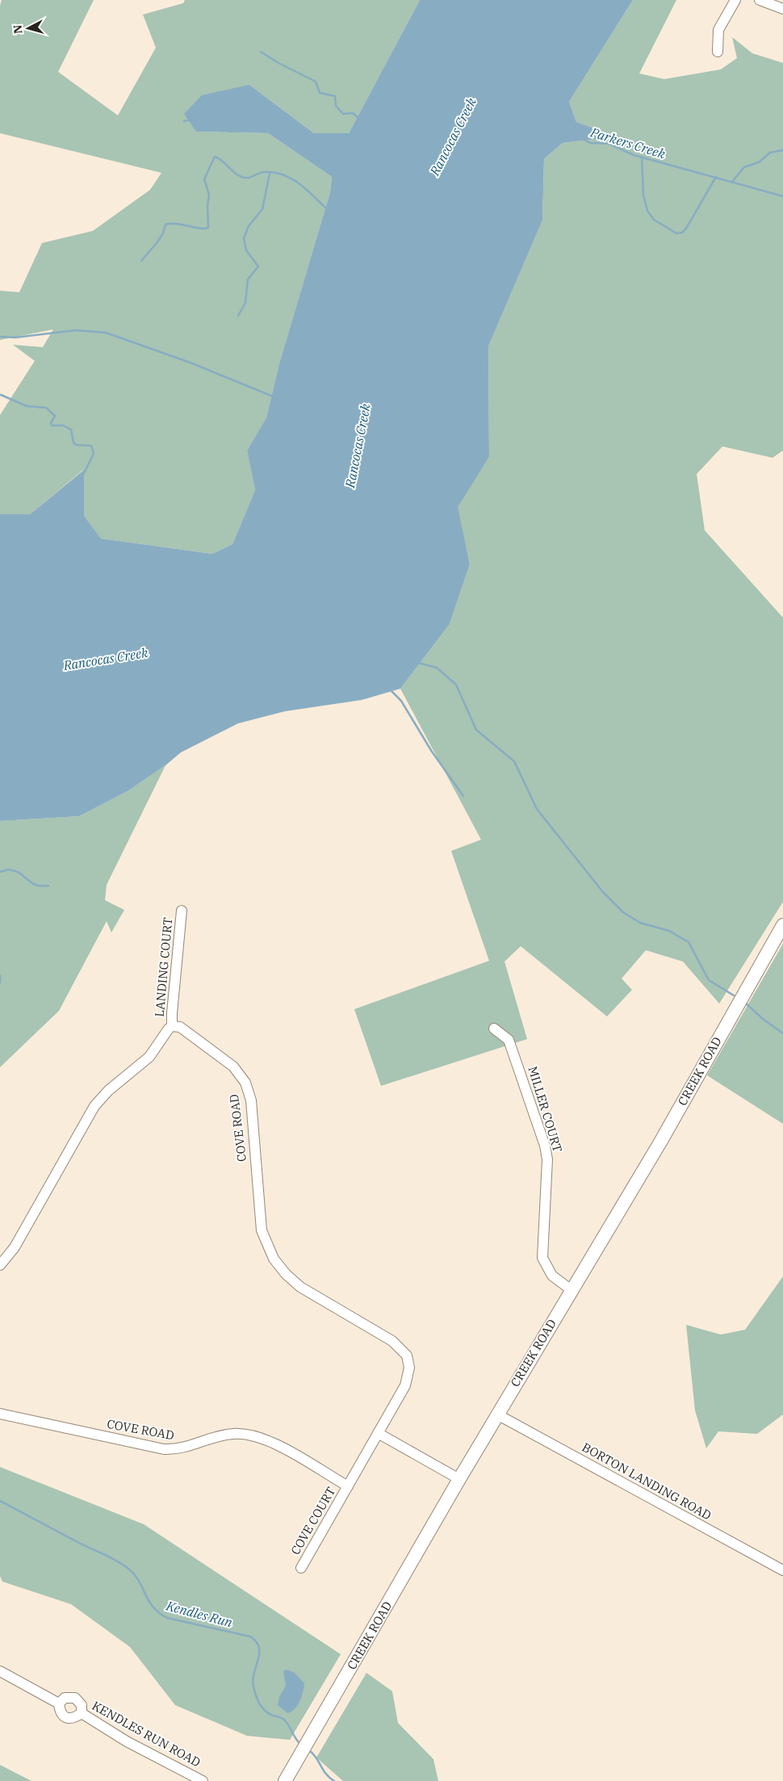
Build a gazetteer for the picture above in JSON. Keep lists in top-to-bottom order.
{
  "streets": {
    "main road": ["CREEK ROAD"],
    "street": [
      "LANDING COURT",
      "MILLER COURT",
      "COVE ROAD",
      "BORTON LANDING ROAD",
      "COVE COURT",
      "KENDLES RUN ROAD"
    ]
  },
  "crossings": [
    ["LANDING COURT", "COVE ROAD"],
    ["CREEK ROAD", "MILLER COURT"],
    ["CREEK ROAD", "BORTON LANDING ROAD"],
    ["COVE ROAD", "COVE COURT"]
  ],
  "water": ["Rancocas Creek", "Parkers Creek", "Kendles Run"],
  "north": "left"
}
